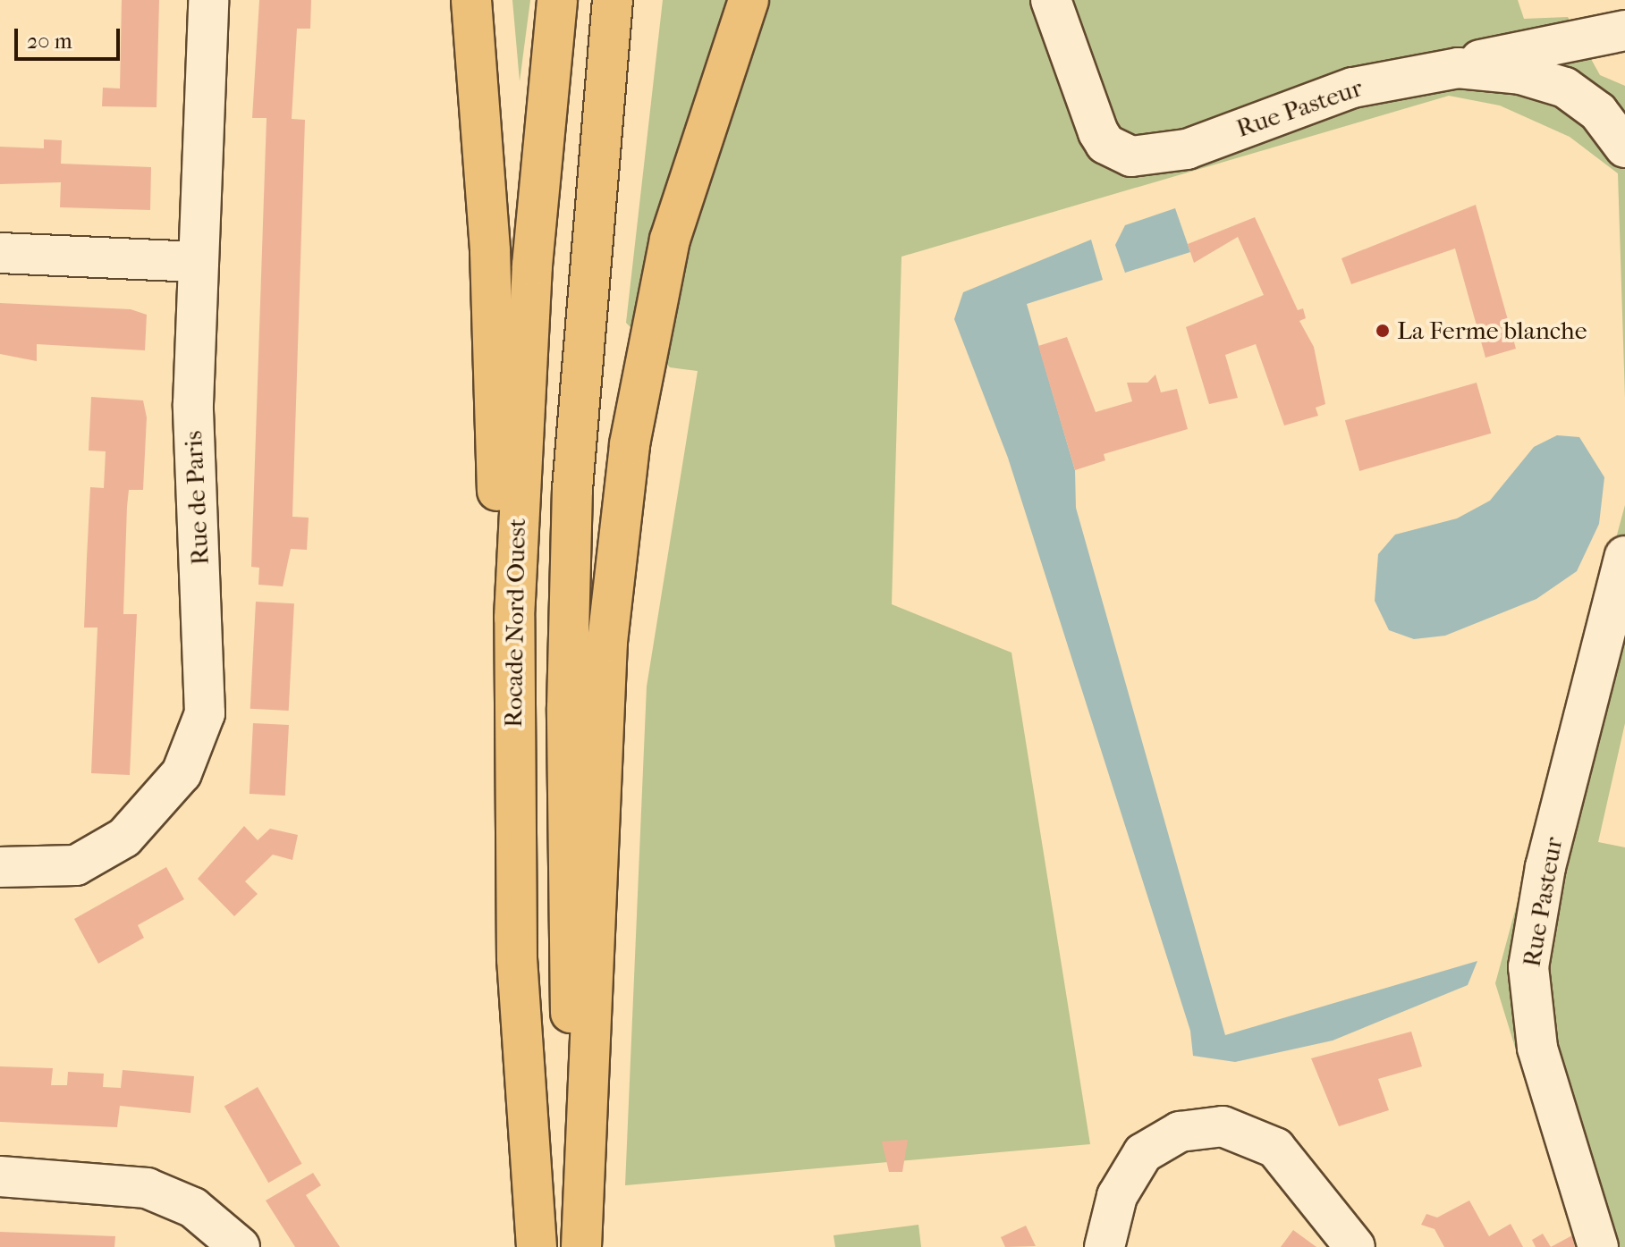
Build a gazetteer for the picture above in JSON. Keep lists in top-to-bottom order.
{
  "streets": {
    "highway": ["Rocade Nord Ouest"],
    "street": ["Rue Pasteur", "Rue de Paris"]
  },
  "places": ["La Ferme blanche"],
  "scale_bar": "20 m"
}
